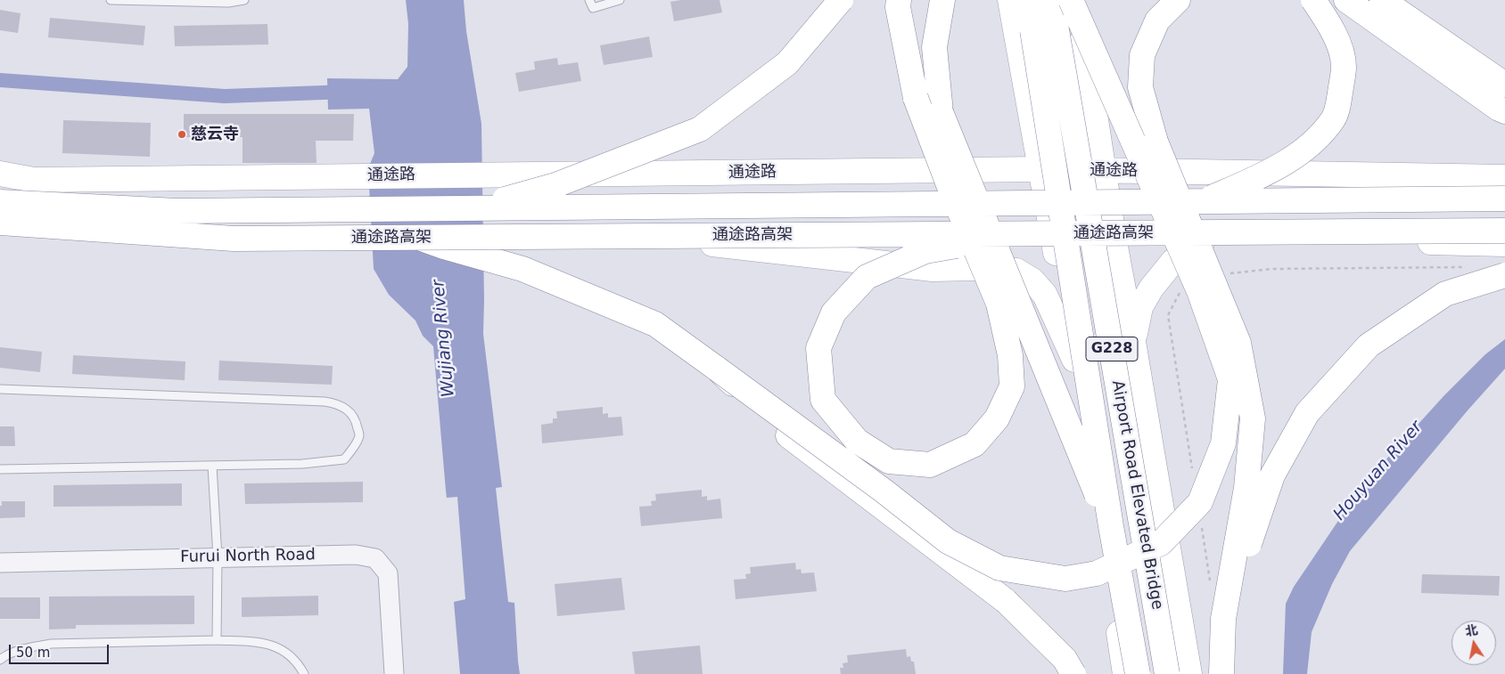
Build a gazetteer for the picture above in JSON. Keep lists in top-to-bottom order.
{
  "streets": {
    "main road": [
      "通途路",
      "通途路高架",
      "G228",
      "Airport Road Elevated Bridge"
    ],
    "street": ["Furui North Road"]
  },
  "water": ["Wujiang River", "Houyuan River"],
  "places": ["慈云寺"],
  "scale_bar": "50 m",
  "north": "top"
}
